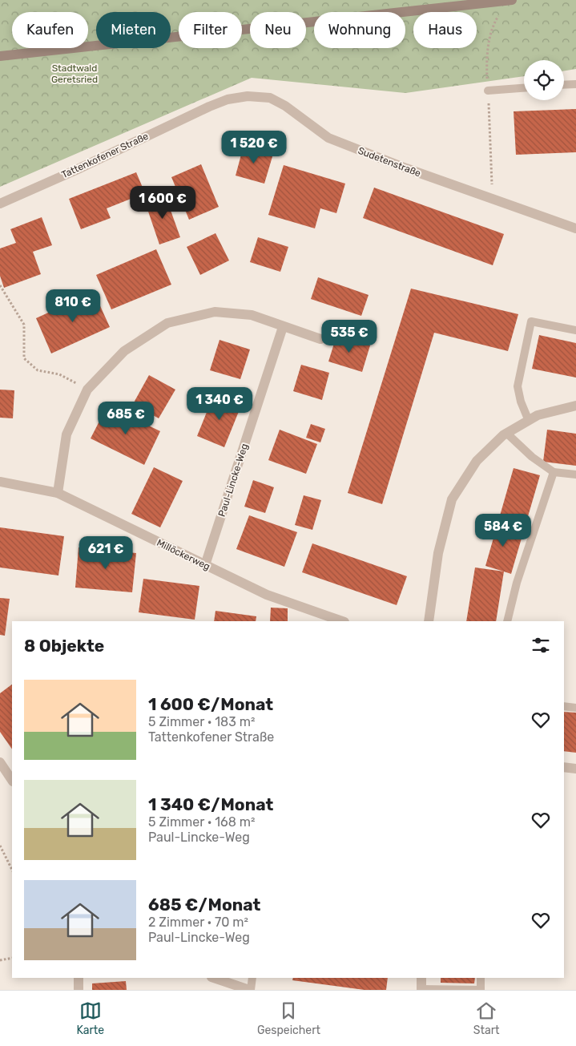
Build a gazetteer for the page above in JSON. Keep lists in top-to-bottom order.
{
  "streets": {
    "street": [
      "Tattenkofener Straße",
      "Sudetenstraße",
      "Paul-Lincke-Weg",
      "Millöckerweg"
    ]
  },
  "crossings": [
    ["Tattenkofener Straße", "Sudetenstraße"],
    ["Paul-Lincke-Weg", "Millöckerweg"]
  ],
  "parks": ["Stadtwald Geretsried"],
  "page": {
    "chip": [
      "Kaufen",
      "Mieten",
      "Filter",
      "Neu",
      "Wohnung",
      "Haus"
    ],
    "price": [
      "1 520 €",
      "1 600 €",
      "810 €",
      "535 €",
      "1 340 €",
      "685 €",
      "584 €",
      "621 €"
    ],
    "heading": "8 Objekte",
    "list": [
      {
        "name": "1 600 €/Monat",
        "note": "5 Zimmer · 183 m² · Tattenkofener Straße"
      },
      {
        "name": "1 340 €/Monat",
        "note": "5 Zimmer · 168 m² · Paul-Lincke-Weg"
      },
      {
        "name": "685 €/Monat",
        "note": "2 Zimmer · 70 m² · Paul-Lincke-Weg"
      }
    ],
    "tabs": ["Karte", "Gespeichert", "Start"]
  }
}
